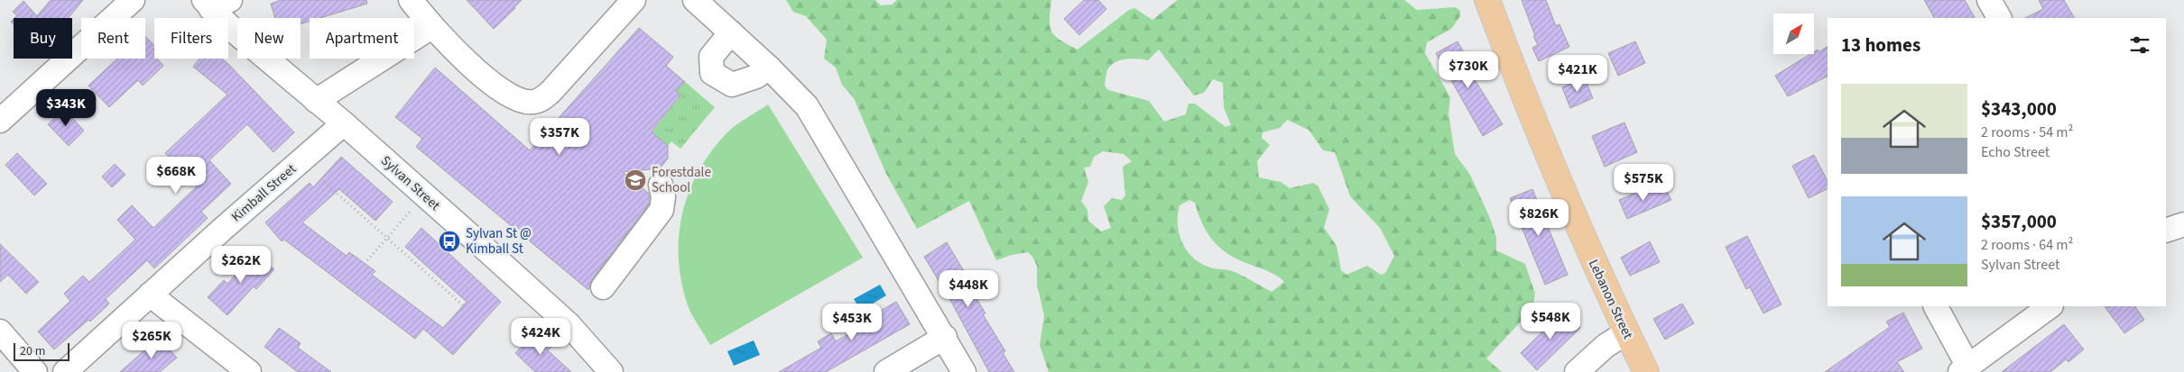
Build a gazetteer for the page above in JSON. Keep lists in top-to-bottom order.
{
  "streets": {
    "main road": ["Lebanon Street"],
    "street": ["Sylvan Street", "Kimball Street"]
  },
  "crossings": [
    ["Sylvan Street", "Kimball Street"]
  ],
  "places": {
    "school or university": ["Forestdale School"],
    "bus stop": ["Sylvan St @ Kimball St"]
  },
  "scale_bar": "20 m",
  "north": "top right",
  "page": {
    "chip": [
      "Buy",
      "Rent",
      "Filters",
      "New",
      "Apartment"
    ],
    "heading": "13 homes",
    "price": [
      "$730K",
      "$421K",
      "$343K",
      "$357K",
      "$668K",
      "$575K",
      "$826K",
      "$262K",
      "$448K",
      "$548K",
      "$453K",
      "$424K",
      "$265K"
    ],
    "list": [
      {
        "name": "$343,000",
        "note": "2 rooms · 54 m² · Echo Street"
      },
      {
        "name": "$357,000",
        "note": "2 rooms · 64 m² · Sylvan Street"
      }
    ],
    "scale": "20 m"
  }
}
